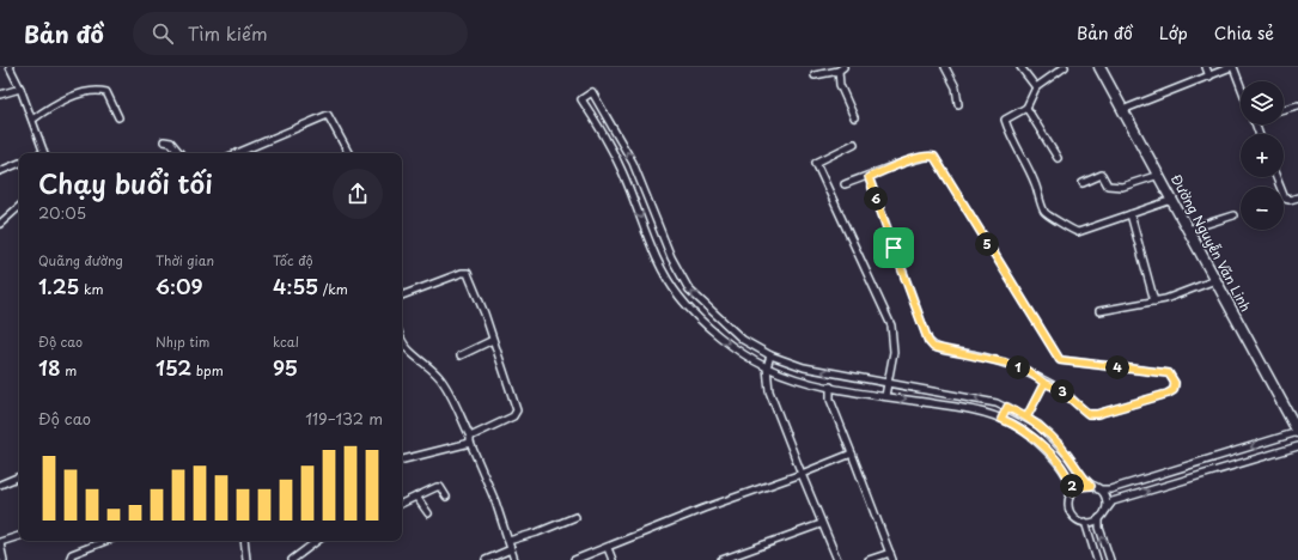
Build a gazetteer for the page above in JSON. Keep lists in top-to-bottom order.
{
  "streets": {
    "main road": ["Đường Nguyễn Văn Linh"]
  },
  "page": {
    "header": "Bản đồ",
    "search": "Tìm kiếm",
    "nav": ["Bản đồ", "Lớp", "Chia sẻ"],
    "map_buttons": ["+", "−"],
    "heading": ["Chạy buổi tối", "20:05"],
    "pins": [
      "6",
      "5",
      "1",
      "4",
      "3",
      "2"
    ],
    "stats": [
      ["Quãng đường", "1.25 km"],
      ["Thời gian", "6:09"],
      ["Tốc độ", "4:55 /km"],
      ["Độ cao", "18 m"],
      ["Nhịp tim", "152 bpm"],
      ["kcal", "95"]
    ],
    "chart": ["Độ cao", "119–132 m"]
  }
}
